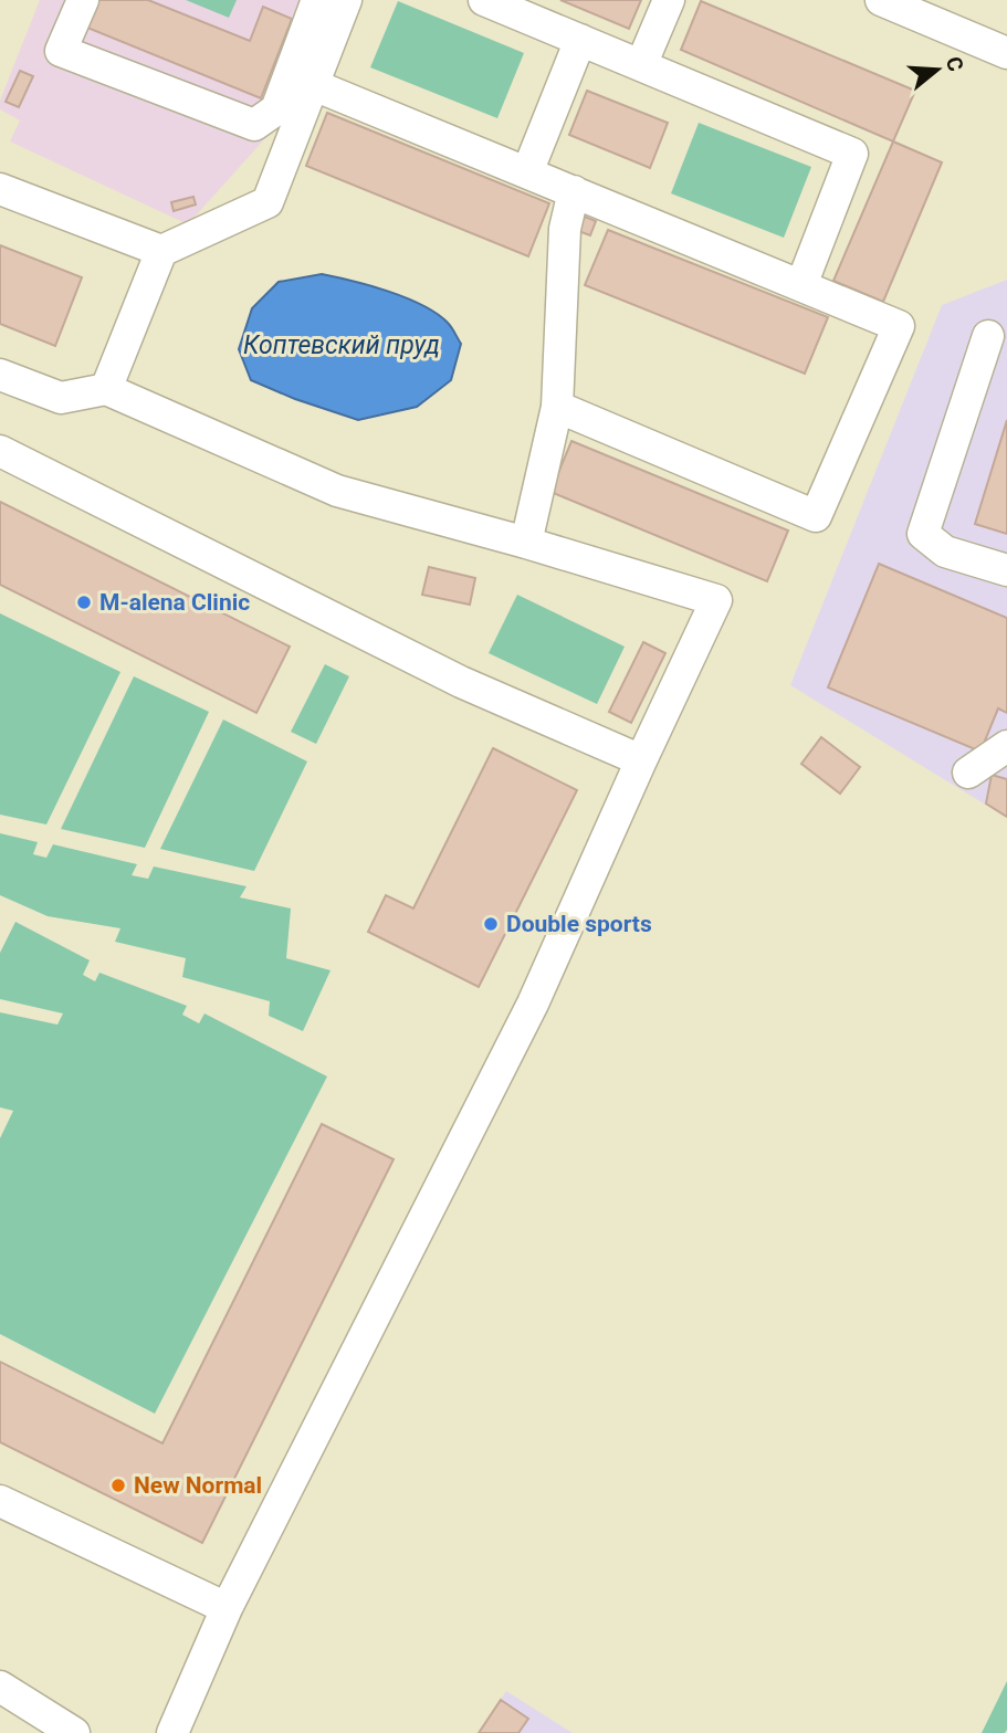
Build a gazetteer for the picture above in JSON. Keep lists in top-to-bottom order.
{
  "water": ["Коптевский пруд"],
  "places": ["M-alena Clinic", "Double sports", "New Normal"],
  "north": "right"
}
